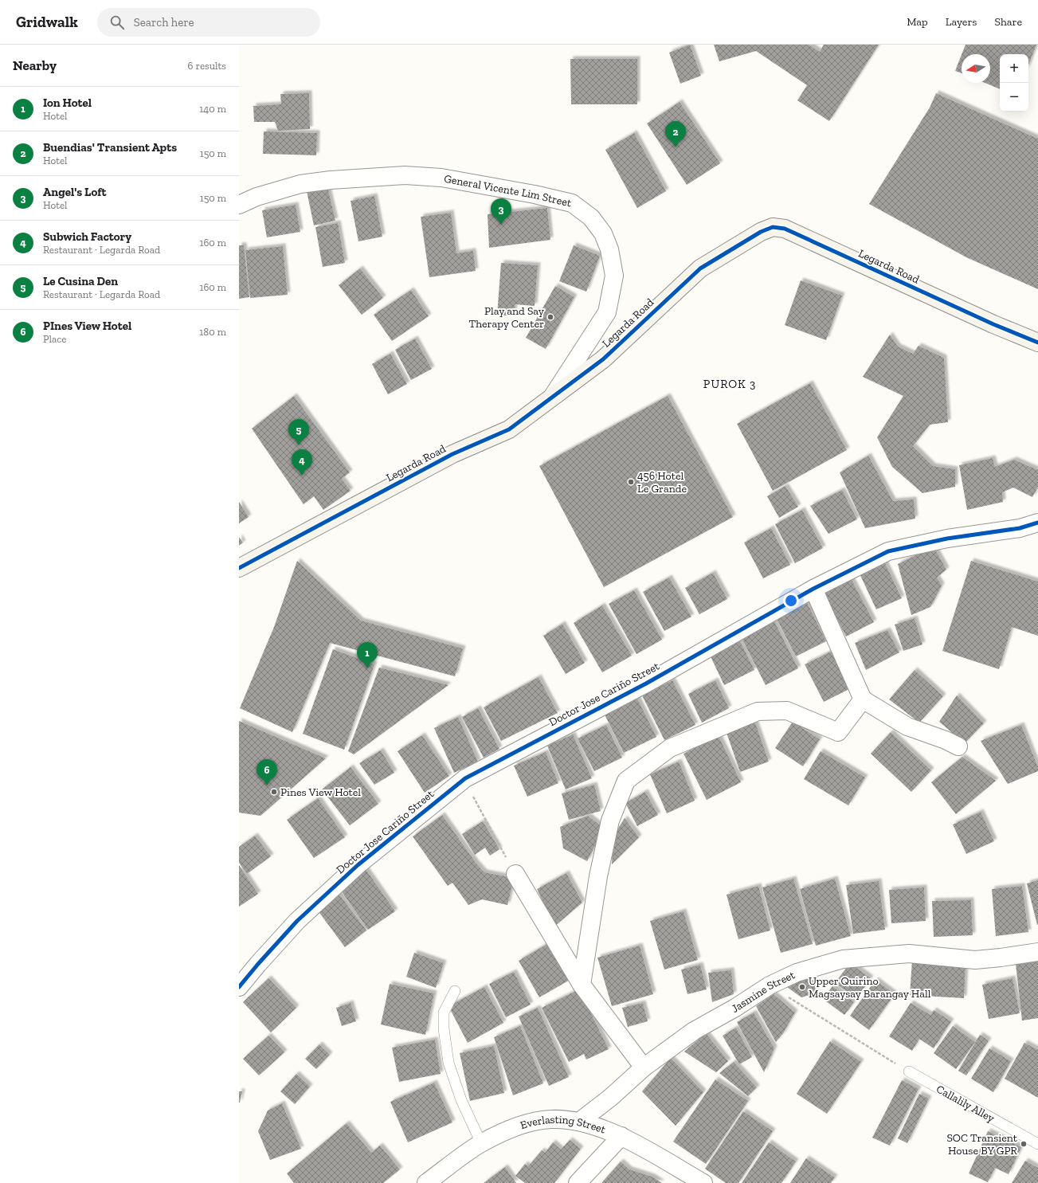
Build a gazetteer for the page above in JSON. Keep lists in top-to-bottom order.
{
  "streets": {
    "main road": ["Legarda Road"],
    "street": [
      "General Vicente Lim Street",
      "Doctor Jose Cariño Street",
      "Jasmine Street",
      "Everlasting Street"
    ],
    "lane": ["Callalily Alley"]
  },
  "crossings": [
    ["General Vicente Lim Street", "Legarda Road"],
    ["Jasmine Street", "Everlasting Street"]
  ],
  "districts": ["PUROK 3"],
  "places": [
    "Play and Say Therapy Center",
    "456 Hotel Le Grande",
    "Pines View Hotel",
    "Upper Quirino Magsaysay Barangay Hall",
    "SOC Transient House BY GPR"
  ],
  "north": "left",
  "page": {
    "header": "Gridwalk",
    "search": "Search here",
    "nav": ["Map", "Layers", "Share"],
    "heading": ["Nearby", "6 results"],
    "map_buttons": ["+", "−"],
    "list": [
      {
        "mark": "1",
        "name": "Ion Hotel",
        "note": "Hotel",
        "value": "140 m"
      },
      {
        "mark": "2",
        "name": "Buendias' Transient Apts",
        "note": "Hotel",
        "value": "150 m"
      },
      {
        "mark": "3",
        "name": "Angel's Loft",
        "note": "Hotel",
        "value": "150 m"
      },
      {
        "mark": "4",
        "name": "Subwich Factory",
        "note": "Restaurant · Legarda Road",
        "value": "160 m"
      },
      {
        "mark": "5",
        "name": "Le Cusina Den",
        "note": "Restaurant · Legarda Road",
        "value": "160 m"
      },
      {
        "mark": "6",
        "name": "PInes View Hotel",
        "note": "Place",
        "value": "180 m"
      }
    ],
    "pins": [
      "2",
      "3",
      "5",
      "4",
      "1",
      "6"
    ]
  }
}
